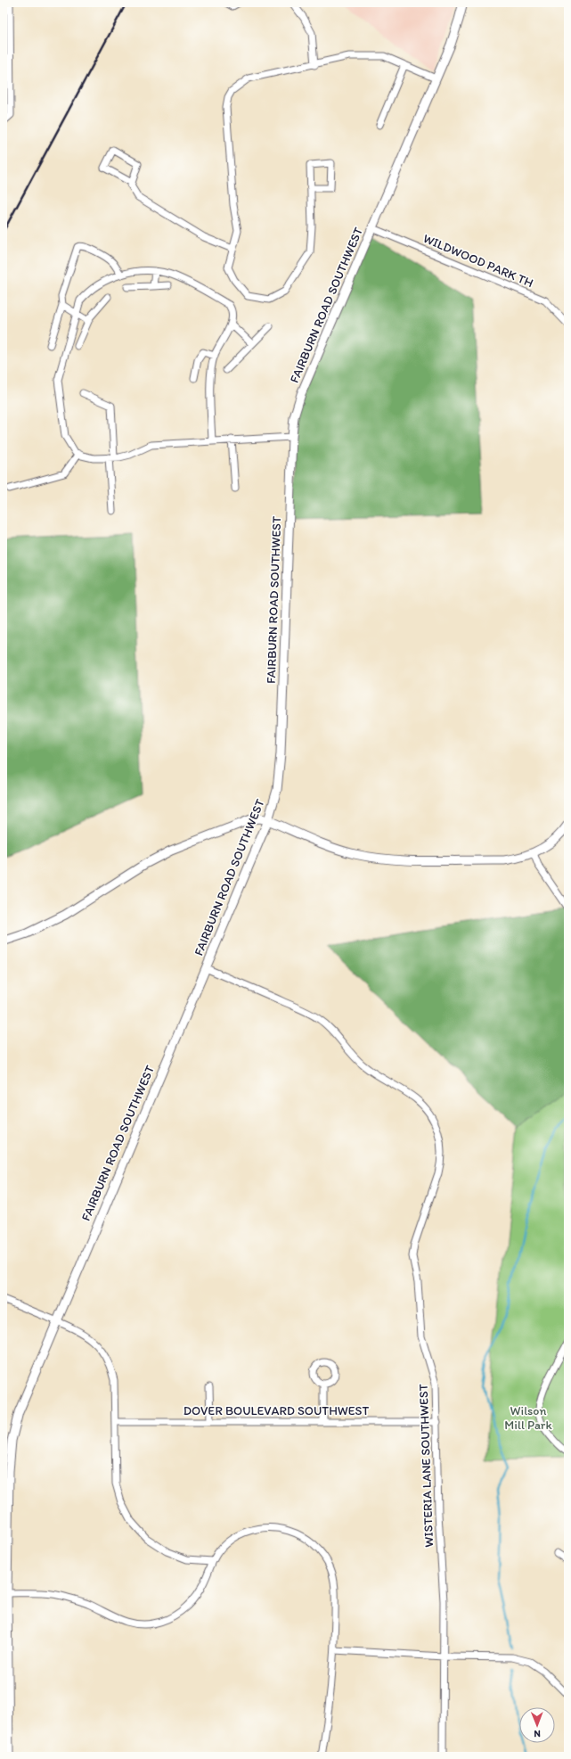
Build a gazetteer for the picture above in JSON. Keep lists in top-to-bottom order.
{
  "streets": {
    "street": [
      "WILDWOOD PARK TH",
      "FAIRBURN ROAD SOUTHWEST",
      "DOVER BOULEVARD SOUTHWEST",
      "WISTERIA LANE SOUTHWEST"
    ]
  },
  "crossings": [
    ["WILDWOOD PARK TH", "FAIRBURN ROAD SOUTHWEST"],
    ["FAIRBURN ROAD SOUTHWEST", "WISTERIA LANE SOUTHWEST"],
    ["DOVER BOULEVARD SOUTHWEST", "WISTERIA LANE SOUTHWEST"]
  ],
  "parks": ["Wilson Mill Park"],
  "north": "bottom"
}
